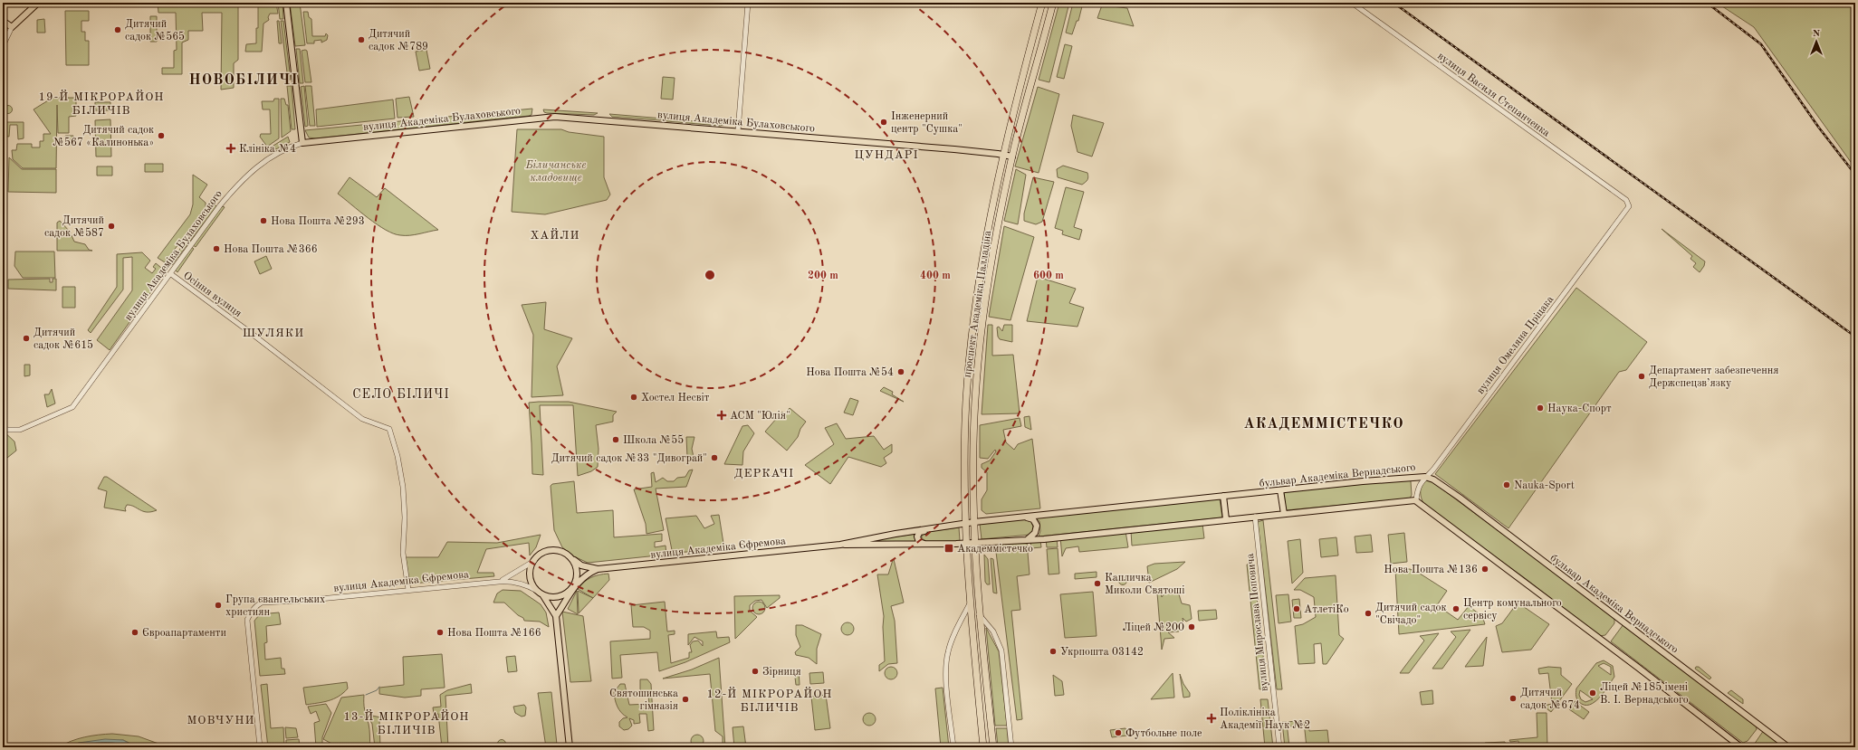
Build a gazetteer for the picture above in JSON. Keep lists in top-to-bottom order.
{
  "streets": {
    "highway": ["проспект Академіка Палладіна"],
    "main road": ["вулиця Академіка Булаховського", "бульвар Академіка Вернадського", "вулиця Академіка Єфремова"],
    "street": [
      "вулиця Василя Степанченка",
      "Осіння вулиця",
      "вулиця Омеляна Пріцака",
      "вулиця Мирослава Поповича"
    ]
  },
  "crossings": [
    ["вулиця Василя Степанченка", "вулиця Омеляна Пріцака"],
    ["вулиця Академіка Булаховського", "Осіння вулиця"],
    ["вулиця Академіка Булаховського", "проспект Академіка Палладіна"],
    ["Осіння вулиця", "вулиця Академіка Єфремова"],
    ["проспект Академіка Палладіна", "бульвар Академіка Вернадського"],
    ["проспект Академіка Палладіна", "вулиця Академіка Єфремова"],
    ["вулиця Омеляна Пріцака", "бульвар Академіка Вернадського"],
    ["бульвар Академіка Вернадського", "вулиця Академіка Єфремова"]
  ],
  "districts": [
    "НОВОБІЛИЧІ",
    "19-Й МІКРОРАЙОН БІЛИЧІВ",
    "ЦУНДАРІ",
    "ХАЙЛИ",
    "ШУЛЯКИ",
    "СЕЛО БІЛИЧІ",
    "АКАДЕММІСТЕЧКО",
    "ДЕРКАЧІ",
    "12-Й МІКРОРАЙОН БІЛИЧІВ",
    "13-Й МІКРОРАЙОН БІЛИЧІВ",
    "МОВЧУНИ"
  ],
  "parks": ["Біличанське кладовище"],
  "places": {
    "other": [
      "Дитячий садок №565",
      "Дитячий садок №789",
      "Інженерний центр \"Сушка\"",
      "Дитячий садок №567 «Калинонька»",
      "Нова Пошта №293",
      "Дитячий садок №587",
      "Нова Пошта №366",
      "Дитячий садок №615",
      "Нова Пошта №54",
      "Департамент забезпечення Держспецзв’язку",
      "Хостел Несвіт",
      "Наука-Спорт",
      "Школа №55",
      "Дитячий садок №33 \"Дивограй\"",
      "Nauka-Sport",
      "Нова Пошта №136",
      "Капличка Миколи Святоші",
      "Група євангельських християн",
      "АтлетіКо",
      "Центр комунального сервісу",
      "Дитячий садок \"Свічадо\"",
      "Ліцей №200",
      "Євроапартаменти",
      "Нова Пошта №166",
      "Укрпошта 03142",
      "Зірниця",
      "Ліцей №185 імені В. І. Вернадського",
      "Дитячий садок №674",
      "Святошинська гімназія",
      "Футбольне поле"
    ],
    "health": ["Клініка №4", "АСМ \"Юлія\"", "Поліклініка Академії Наук №2"],
    "transit": ["Академмістечко"]
  },
  "north": "top",
  "rings": ["200 m", "400 m", "600 m"]
}
